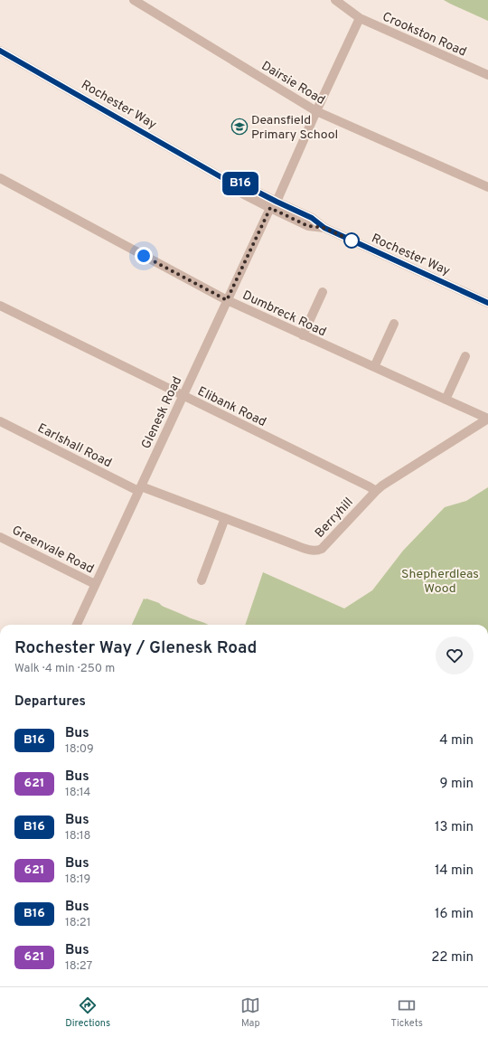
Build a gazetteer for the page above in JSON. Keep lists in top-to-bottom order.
{
  "streets": {
    "street": [
      "Crookston Road",
      "Dairsie Road",
      "Rochester Way",
      "Dumbreck Road",
      "Elibank Road",
      "Glenesk Road",
      "Earlshall Road",
      "Berryhill",
      "Greenvale Road"
    ]
  },
  "crossings": [
    ["Crookston Road", "Glenesk Road"],
    ["Dairsie Road", "Glenesk Road"],
    ["Rochester Way", "Glenesk Road"],
    ["Dumbreck Road", "Glenesk Road"],
    ["Dumbreck Road", "Berryhill"],
    ["Elibank Road", "Glenesk Road"],
    ["Elibank Road", "Berryhill"],
    ["Glenesk Road", "Earlshall Road"],
    ["Glenesk Road", "Berryhill"],
    ["Glenesk Road", "Greenvale Road"],
    ["Earlshall Road", "Berryhill"]
  ],
  "parks": ["Shepherdleas Wood"],
  "places": {
    "school or university": ["Deansfield Primary School"]
  },
  "lines": ["bus line B16"],
  "page": {
    "on_map": "B16",
    "heading": [
      ["Rochester Way / Glenesk Road", "Walk · 4 min · 250 m"],
      "Departures"
    ],
    "list": [
      {
        "mark": "B16",
        "name": "Bus",
        "note": "18:09",
        "value": "4 min"
      },
      {
        "mark": "621",
        "name": "Bus",
        "note": "18:14",
        "value": "9 min"
      },
      {
        "mark": "B16",
        "name": "Bus",
        "note": "18:18",
        "value": "13 min"
      },
      {
        "mark": "621",
        "name": "Bus",
        "note": "18:19",
        "value": "14 min"
      },
      {
        "mark": "B16",
        "name": "Bus",
        "note": "18:21",
        "value": "16 min"
      },
      {
        "mark": "621",
        "name": "Bus",
        "note": "18:27",
        "value": "22 min"
      }
    ],
    "tabs": ["Directions", "Map", "Tickets"]
  }
}
